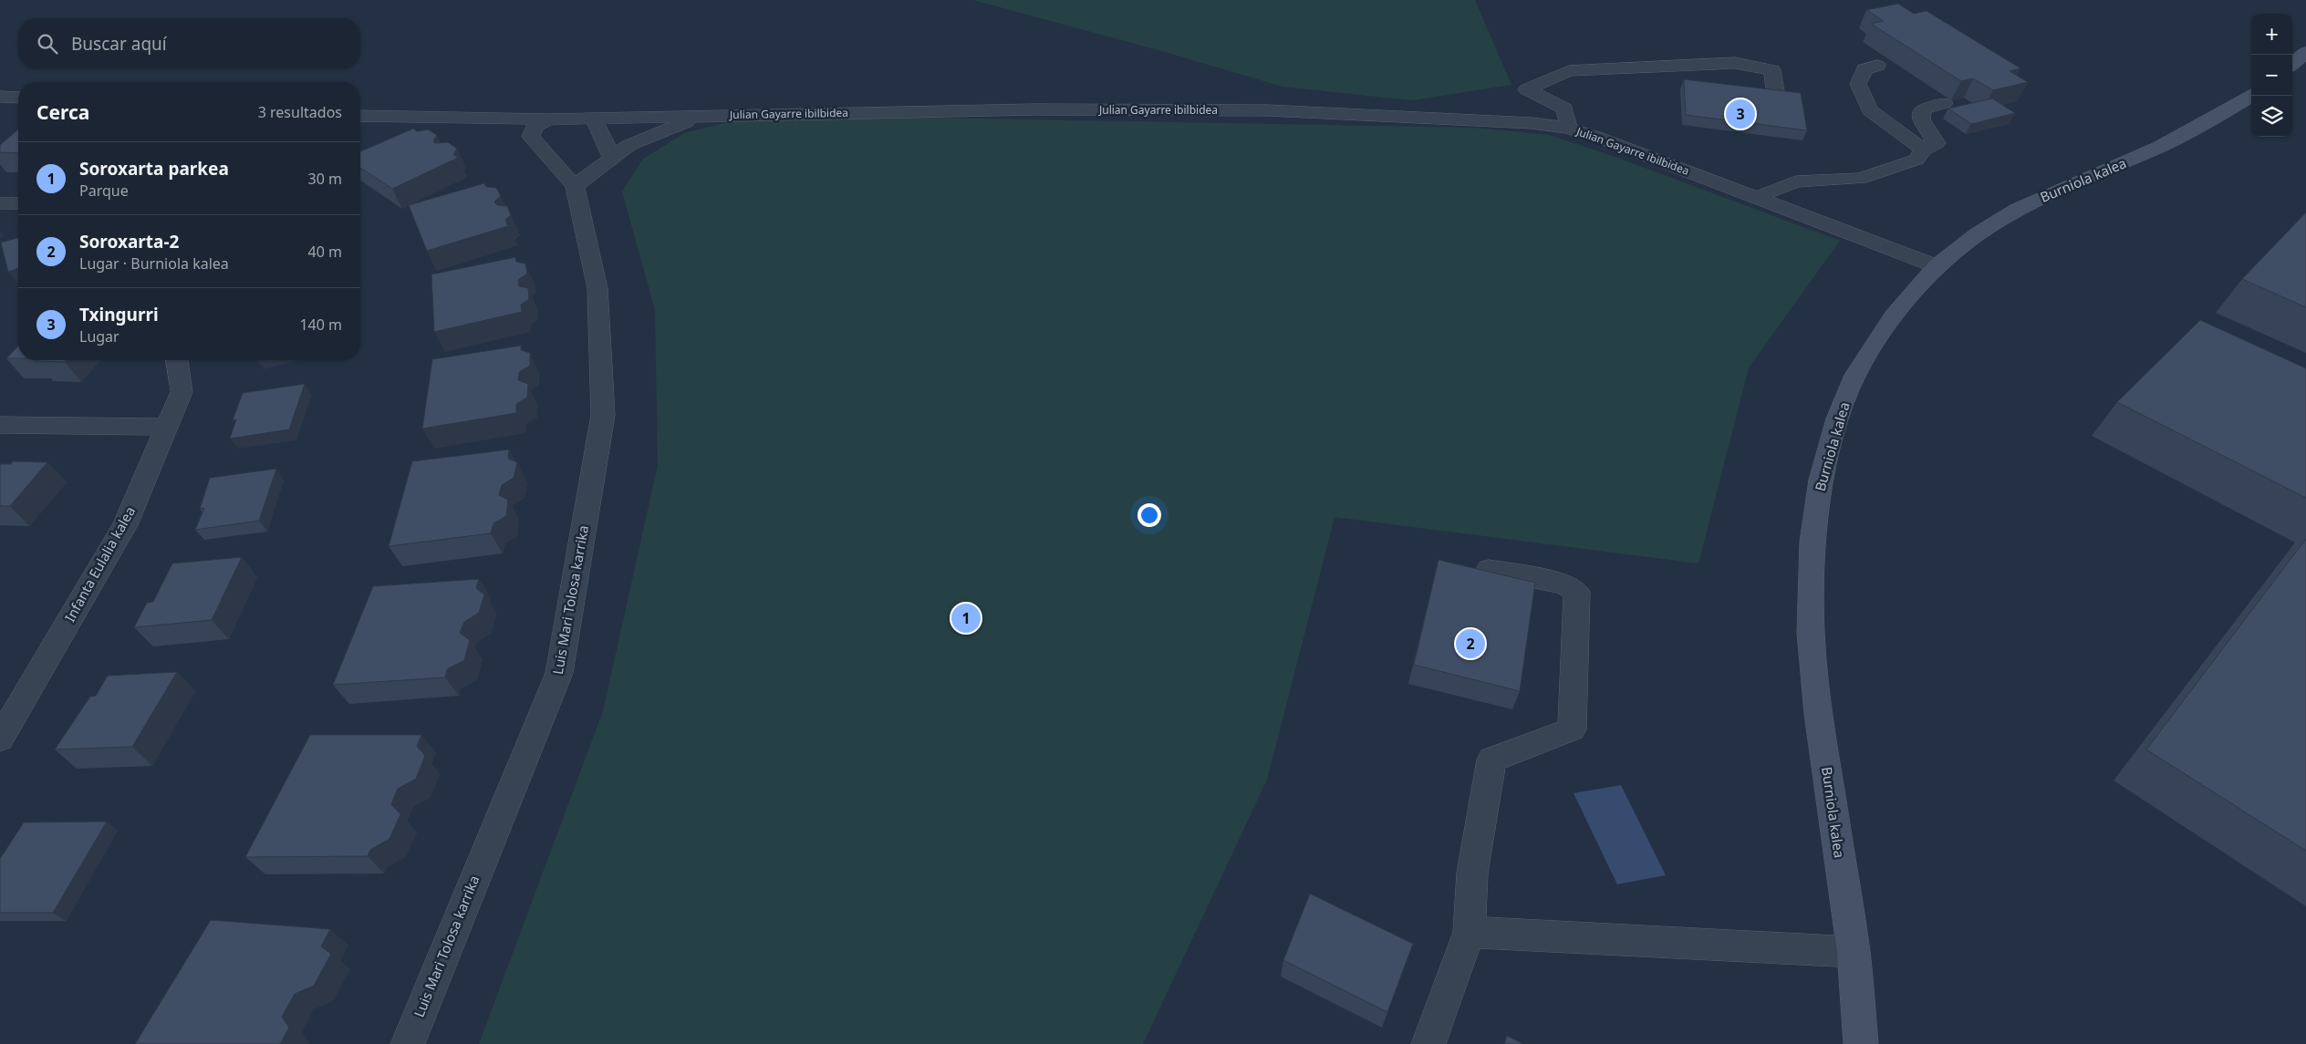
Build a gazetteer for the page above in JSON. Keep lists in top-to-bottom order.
{
  "streets": {
    "street": [
      "Julian Gayarre ibilbidea",
      "Burniola kalea",
      "Infanta Eulalia kalea",
      "Luis Mari Tolosa karrika"
    ]
  },
  "crossings": [
    ["Julian Gayarre ibilbidea", "Burniola kalea"],
    ["Julian Gayarre ibilbidea", "Luis Mari Tolosa karrika"]
  ],
  "page": {
    "map_buttons": ["+", "−"],
    "search": "Buscar aquí",
    "heading": ["Cerca", "3 resultados"],
    "pins": ["3", "1", "2"],
    "list": [
      {
        "mark": "1",
        "name": "Soroxarta parkea",
        "note": "Parque",
        "value": "30 m"
      },
      {
        "mark": "2",
        "name": "Soroxarta-2",
        "note": "Lugar · Burniola kalea",
        "value": "40 m"
      },
      {
        "mark": "3",
        "name": "Txingurri",
        "note": "Lugar",
        "value": "140 m"
      }
    ]
  }
}
